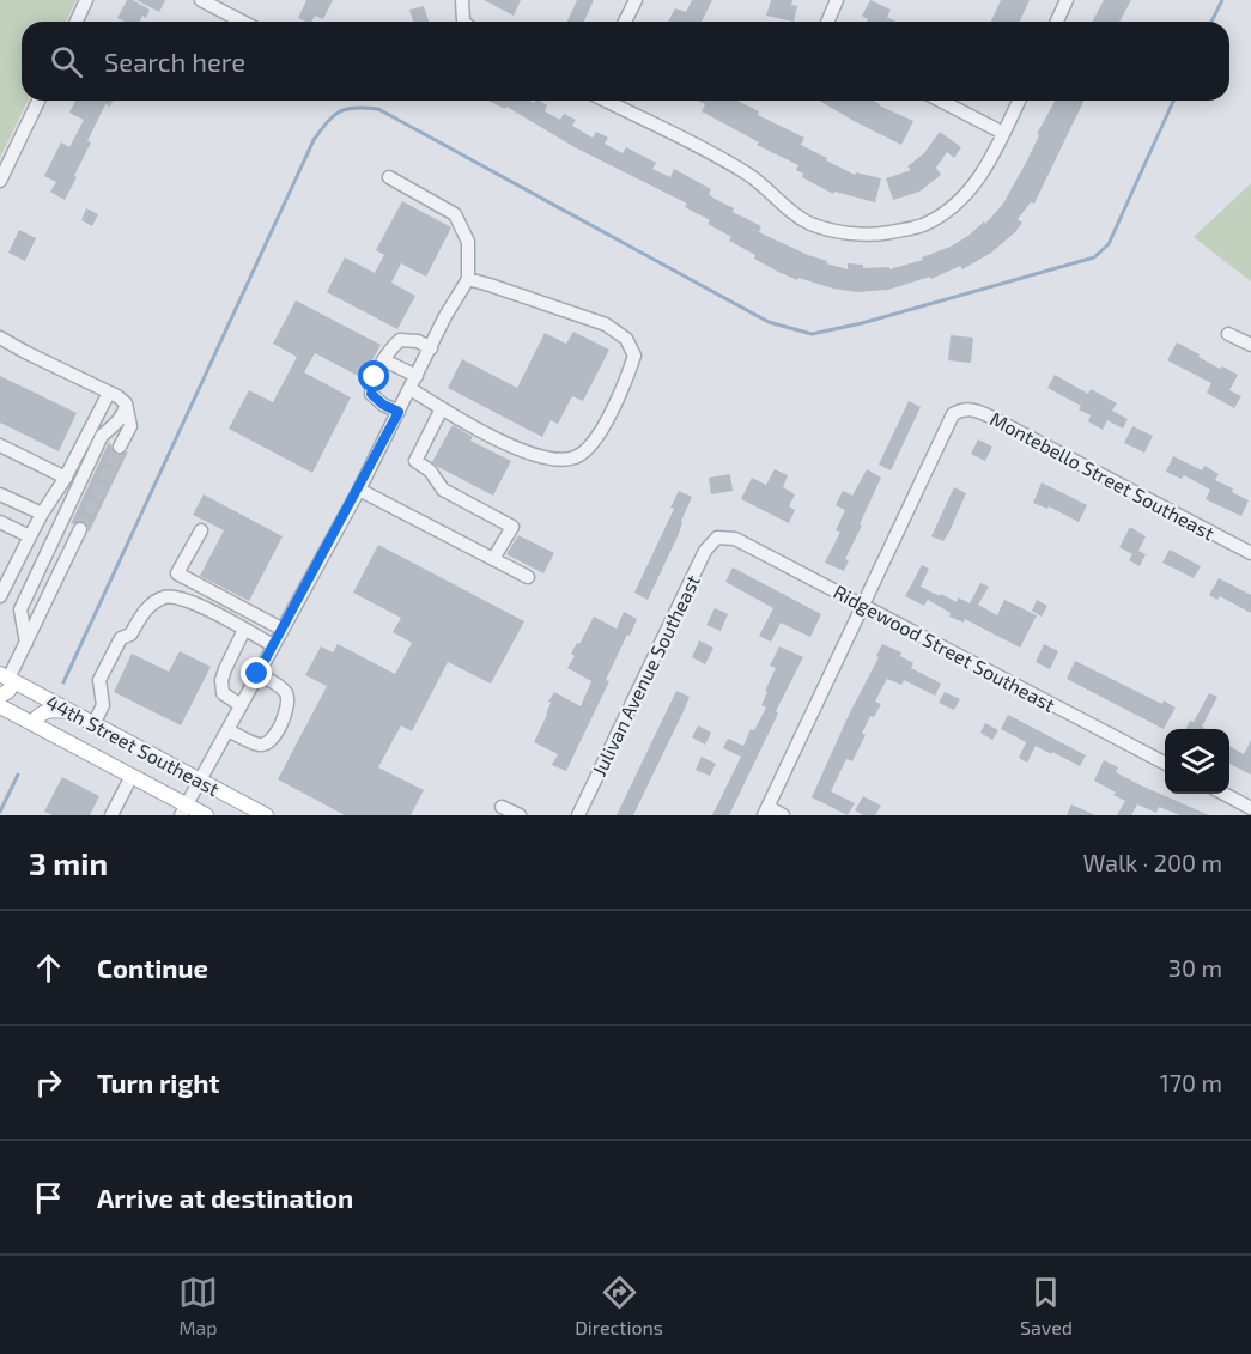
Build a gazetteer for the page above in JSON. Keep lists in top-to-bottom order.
{
  "streets": {
    "main road": ["44th Street Southeast"],
    "street": ["Montebello Street Southeast", "Ridgewood Street Southeast", "Julivan Avenue Southeast"]
  },
  "crossings": [
    ["Montebello Street Southeast", "Ridgewood Street Southeast"],
    ["Ridgewood Street Southeast", "Julivan Avenue Southeast"]
  ],
  "page": {
    "search": "Search here",
    "heading": ["3 min", "Walk · 200 m"],
    "list": [
      ["Continue", "30 m"],
      ["Turn right", "170 m"],
      "Arrive at destination"
    ],
    "nav": ["Map", "Directions", "Saved"]
  }
}
